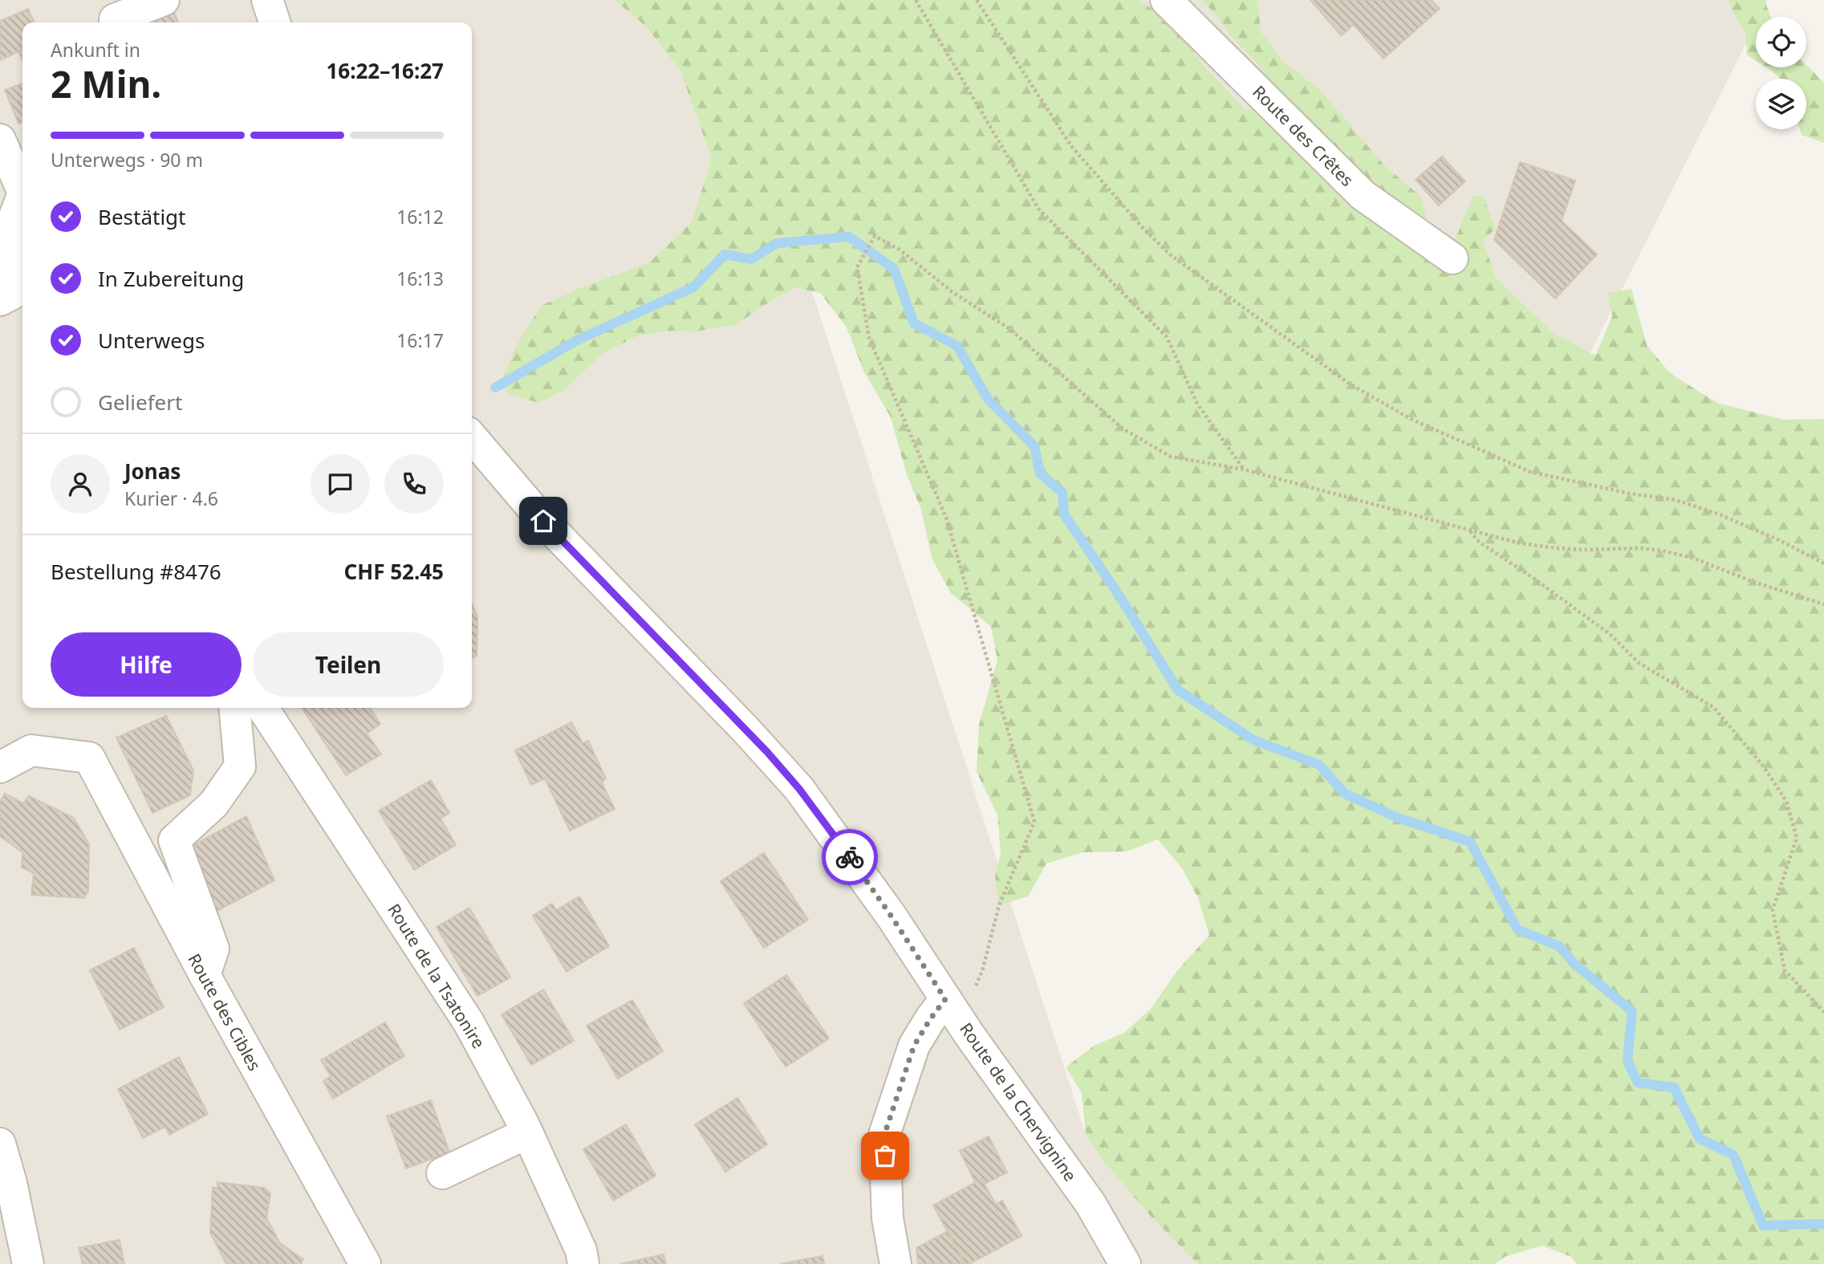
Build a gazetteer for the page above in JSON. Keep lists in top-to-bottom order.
{
  "streets": {
    "street": [
      "Route des Crêtes",
      "Route de la Tsatonire",
      "Route des Cibles",
      "Route de la Chervignine"
    ]
  },
  "page": {
    "heading": ["2 Min.", "Ankunft in", "16:22–16:27"],
    "panel": [
      "Jonas",
      "Kurier · 4.6",
      "Bestellung #8476",
      "CHF 52.45"
    ],
    "bar": "Unterwegs · 90 m",
    "list": [
      ["Bestätigt", "16:12"],
      ["In Zubereitung", "16:13"],
      ["Unterwegs", "16:17"],
      "Geliefert"
    ],
    "buttons": ["Hilfe", "Teilen"]
  }
}
